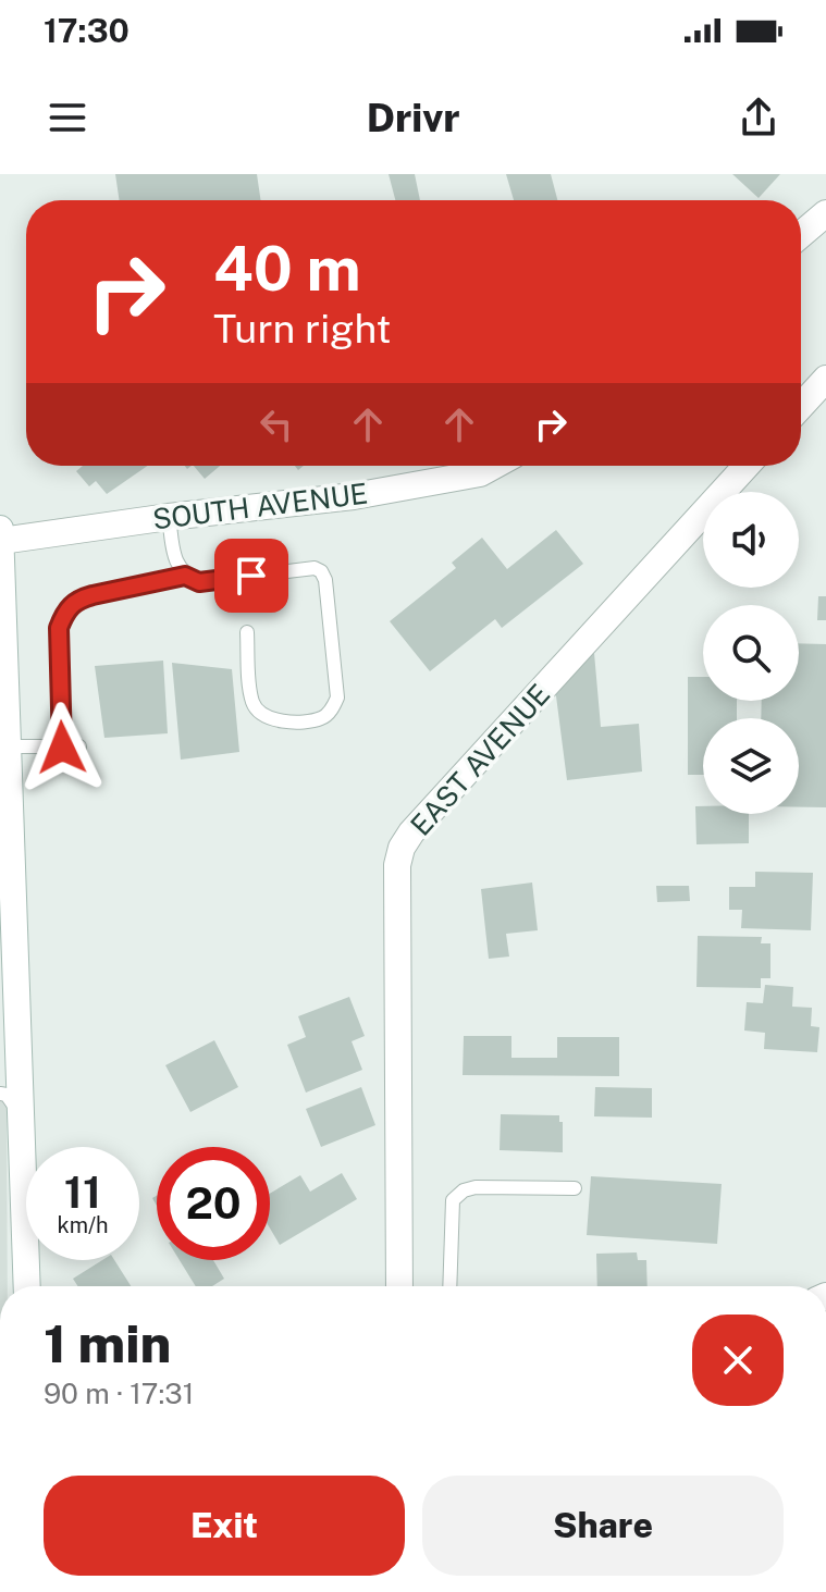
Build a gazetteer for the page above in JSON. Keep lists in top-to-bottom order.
{
  "streets": {
    "street": ["SOUTH AVENUE", "EAST AVENUE"]
  },
  "page": {
    "status": "17:30",
    "header": "Drivr",
    "turn": ["40 m", "Turn right"],
    "speed": "11 km/h",
    "limit": "20",
    "heading": ["1 min", "90 m · 17:31"],
    "buttons": ["Exit", "Share"]
  }
}
